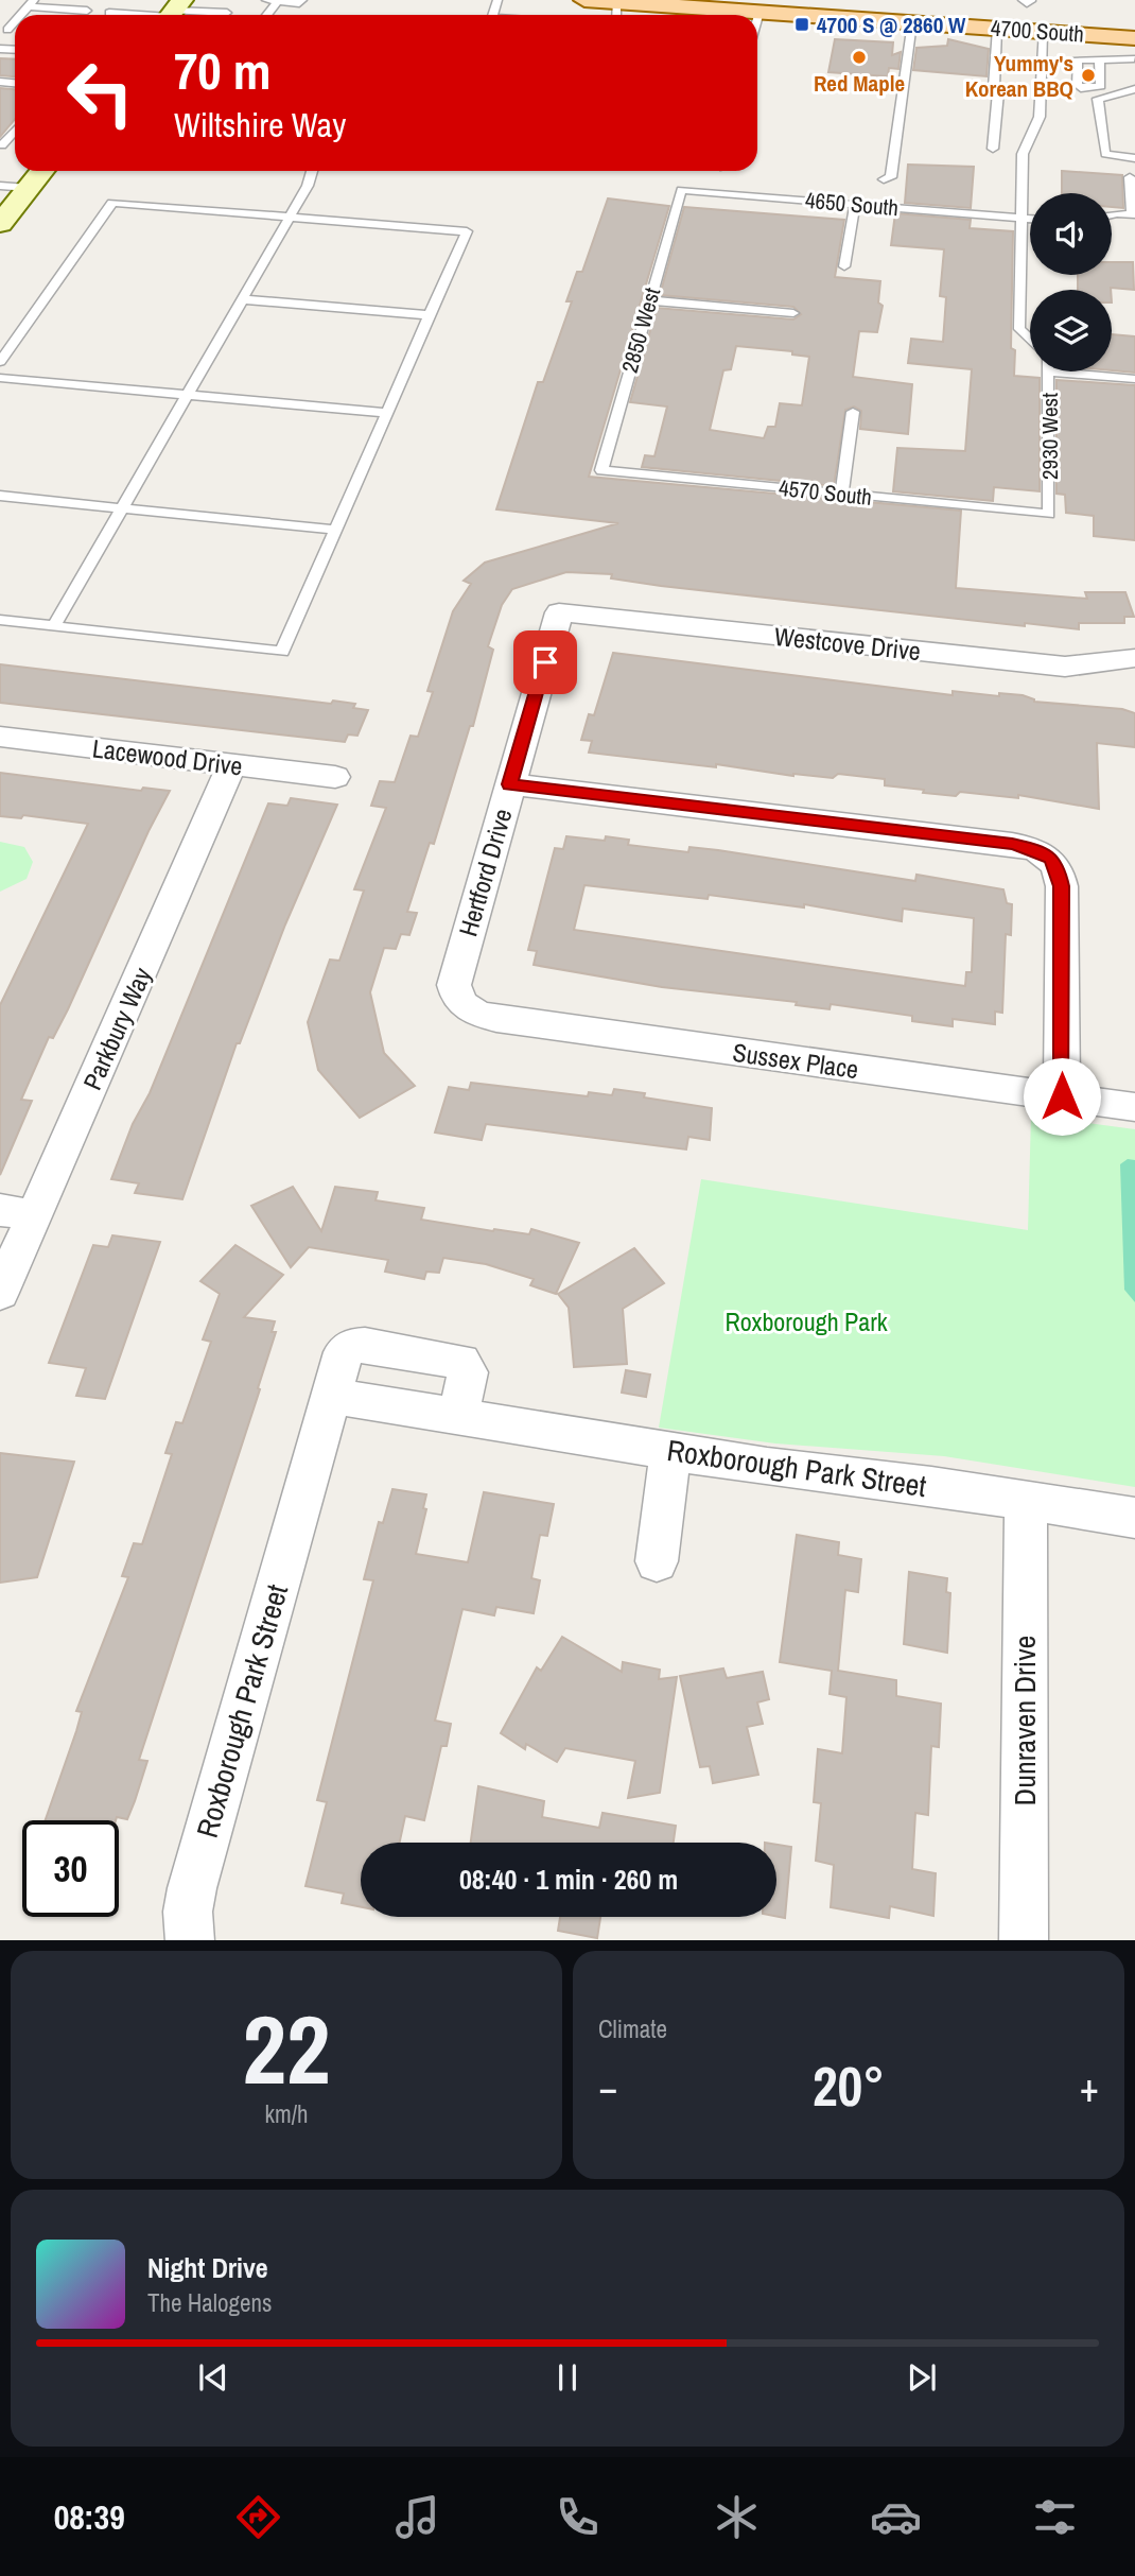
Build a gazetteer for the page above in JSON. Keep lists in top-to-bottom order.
{
  "streets": {
    "main road": ["4700 South"],
    "street": [
      "Westcove Drive",
      "Lacewood Drive",
      "Hertford Drive",
      "Parkbury Way",
      "Sussex Place",
      "Roxborough Park Street",
      "Dunraven Drive"
    ],
    "lane": [
      "4650 South",
      "2850 West",
      "2930 West",
      "4570 South"
    ]
  },
  "crossings": [
    ["4700 South", "2930 West"],
    ["4650 South", "2850 West"],
    ["4650 South", "2930 West"],
    ["2850 West", "4570 South"],
    ["2930 West", "4570 South"],
    ["Westcove Drive", "Hertford Drive"],
    ["Lacewood Drive", "Parkbury Way"],
    ["Hertford Drive", "Sussex Place"],
    ["Roxborough Park Street", "Dunraven Drive"]
  ],
  "parks": ["Roxborough Park"],
  "places": {
    "transit": ["4700 S @ 2860 W"],
    "other": ["Red Maple", "Yummy's Korean BBQ"]
  },
  "page": {
    "turn": ["70 m", "Wiltshire Way"],
    "limit": "30",
    "trip": "08:40 · 1 min · 260 m",
    "tile": [
      ["22", "km/h"],
      "Climate"
    ],
    "heat": ["−", "20°", "+"],
    "song": ["Night Drive", "The Halogens"],
    "tabs": "08:39"
  }
}
